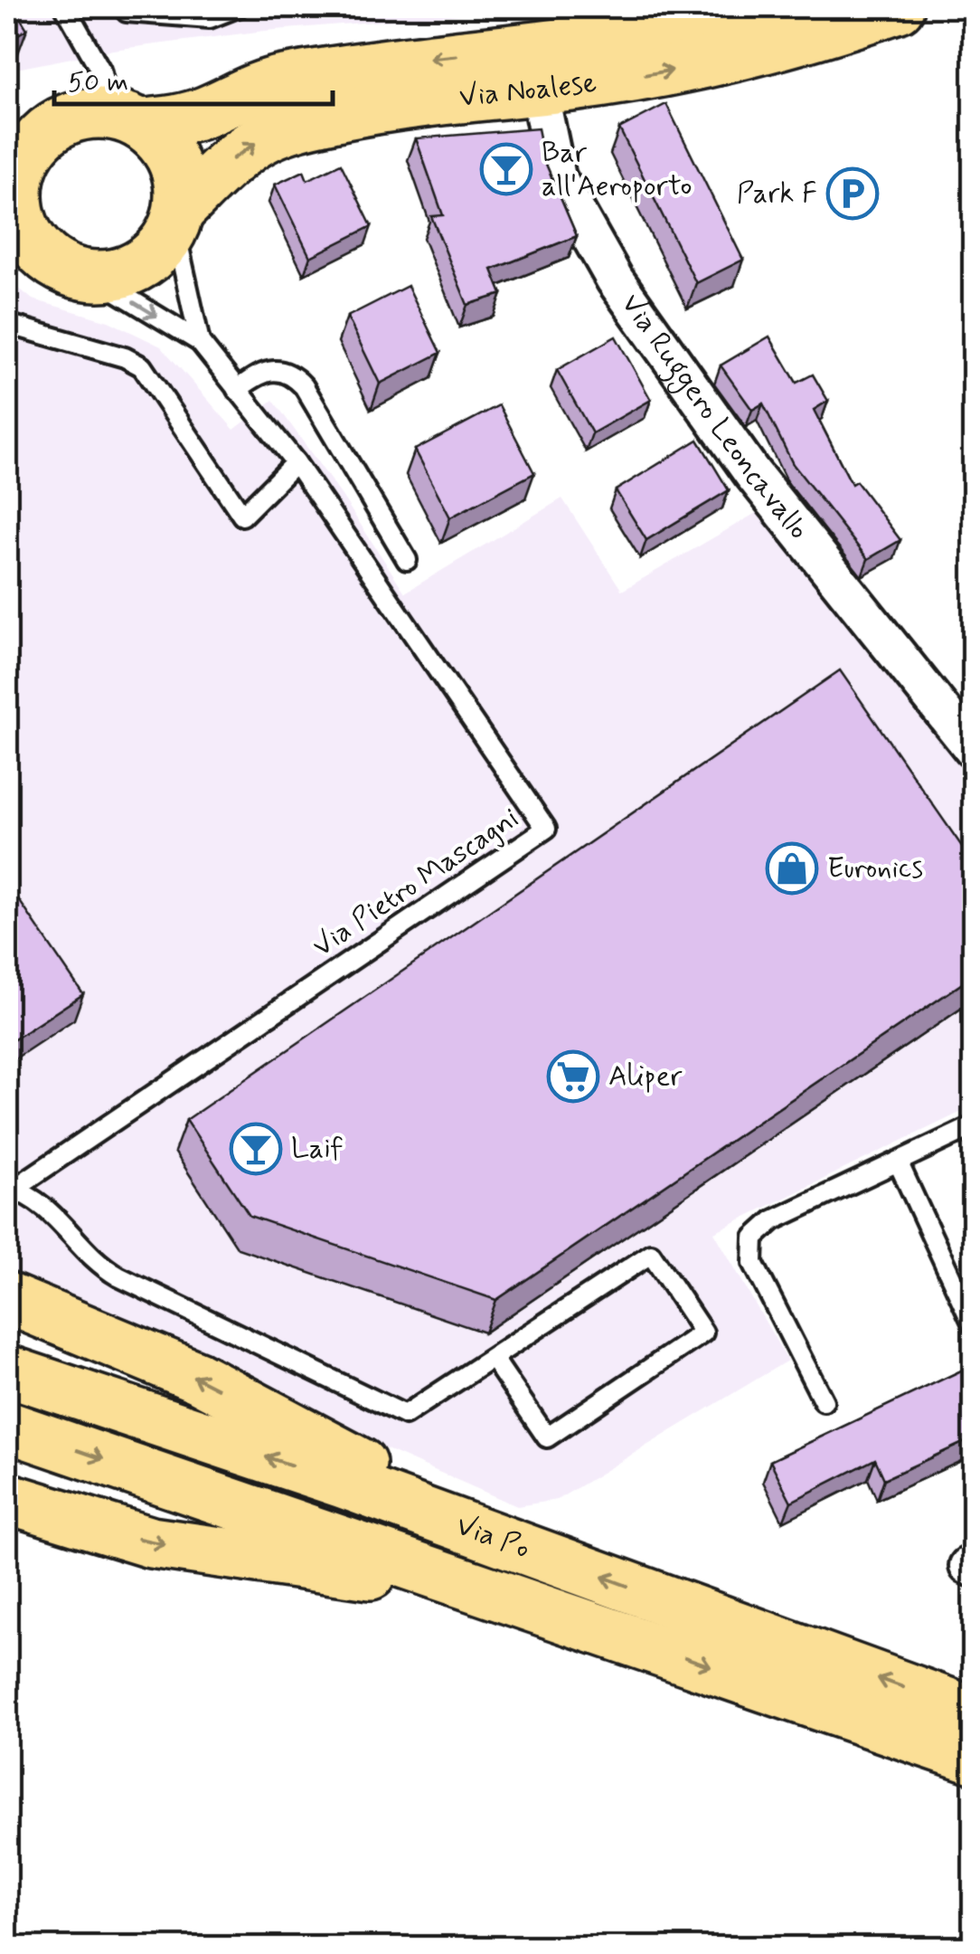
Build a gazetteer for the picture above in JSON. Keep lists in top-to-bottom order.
{
  "streets": {
    "main road": ["Via Noalese", "Via Po"],
    "street": ["Via Ruggero Leoncavallo"],
    "lane": ["Via Pietro Mascagni"]
  },
  "crossings": [
    ["Via Noalese", "Via Ruggero Leoncavallo"],
    ["Via Noalese", "Via Pietro Mascagni"]
  ],
  "places": {
    "bar": ["Bar all'Aeroporto", "Laif"],
    "parking": ["Park F"],
    "shop": ["Euronics"],
    "supermarket": ["Aliper"]
  },
  "scale_bar": "50 m"
}
